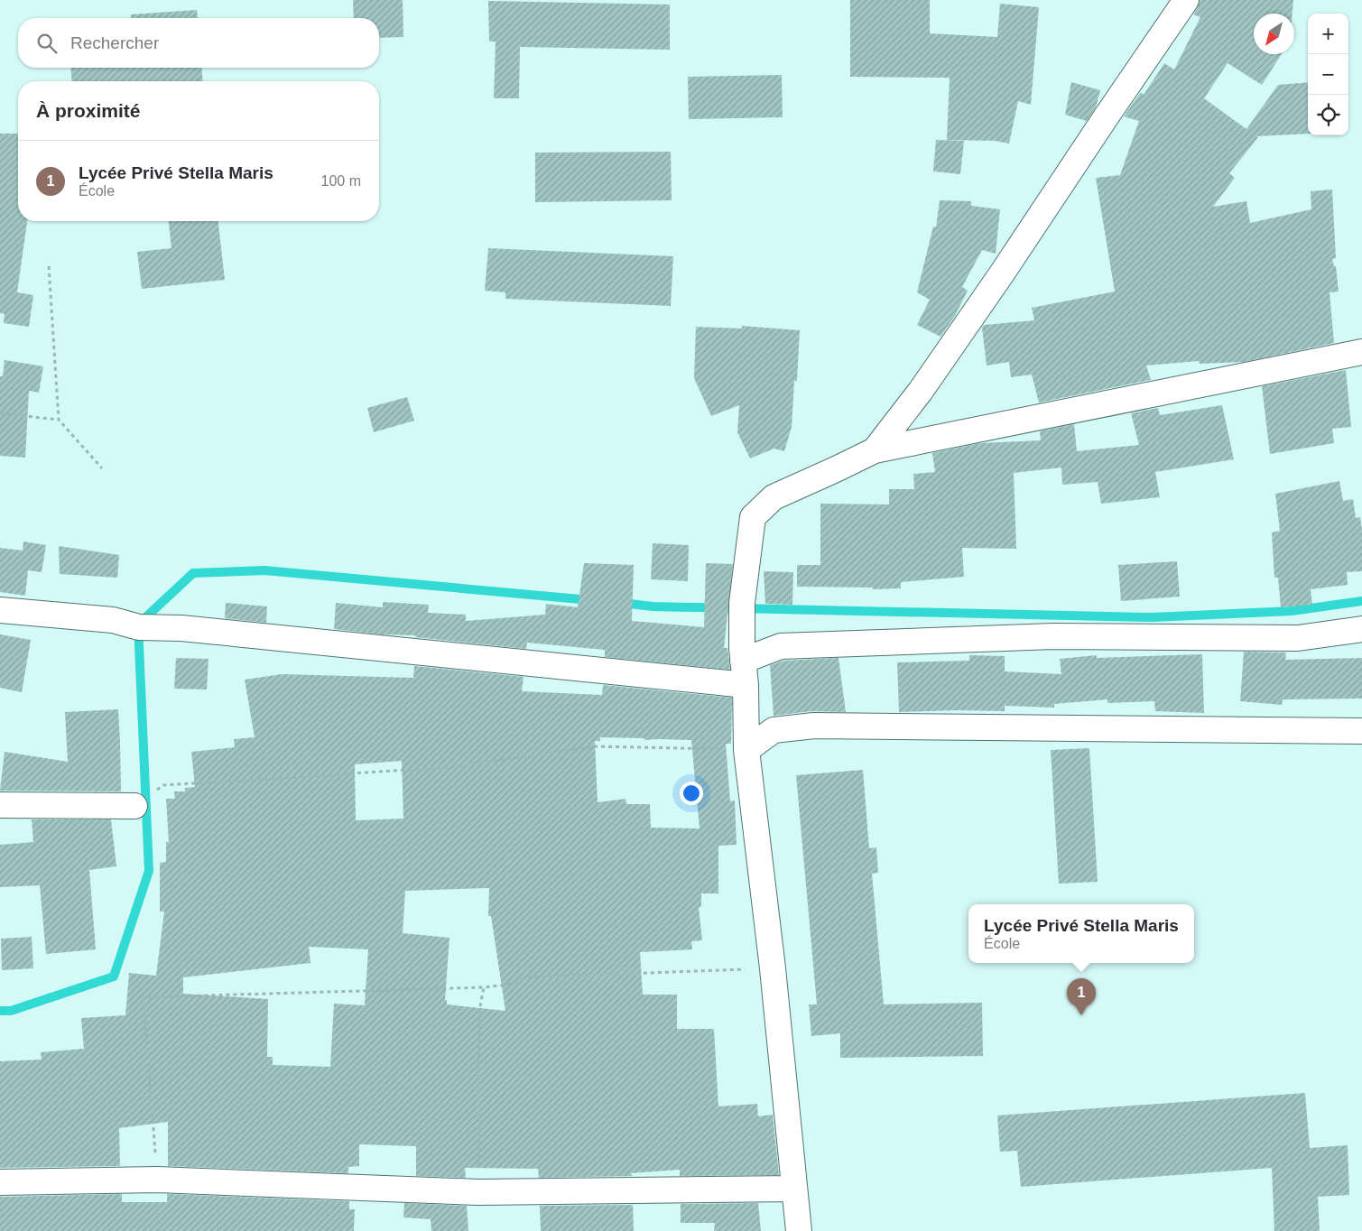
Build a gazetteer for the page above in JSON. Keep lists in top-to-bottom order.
{
  "north": "bottom left",
  "page": {
    "map_buttons": ["+", "−"],
    "search": "Rechercher",
    "heading": "À proximité",
    "list": [
      {
        "mark": "1",
        "name": "Lycée Privé Stella Maris",
        "note": "École",
        "value": "100 m"
      }
    ],
    "popup": ["Lycée Privé Stella Maris", "École"],
    "pins": "1"
  }
}
